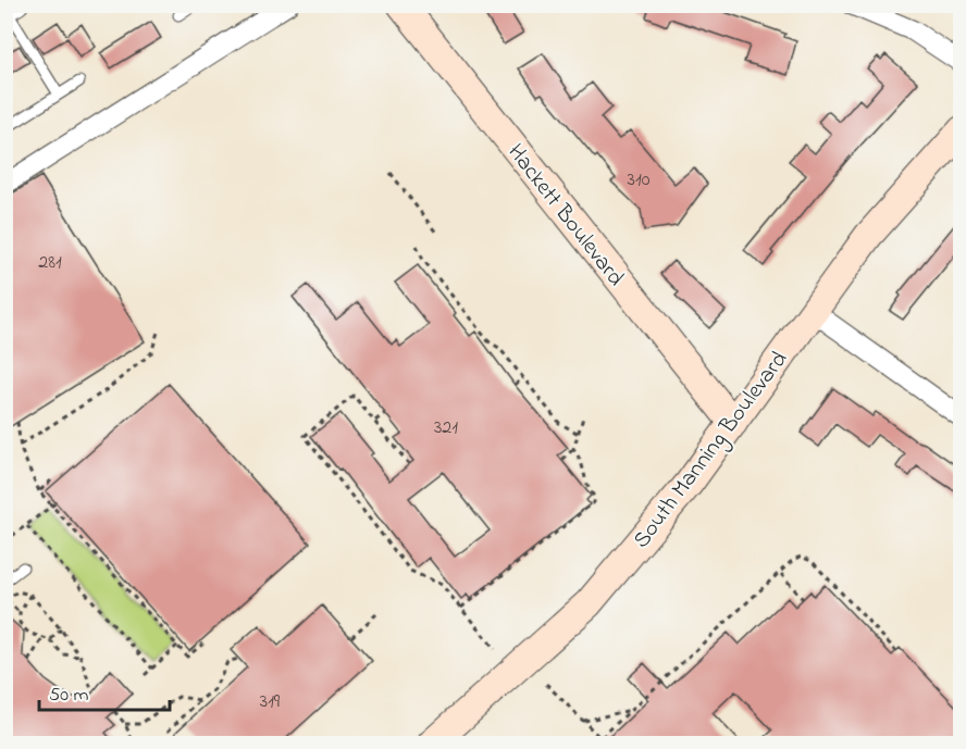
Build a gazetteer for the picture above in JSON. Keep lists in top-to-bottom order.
{
  "streets": {
    "street": ["Hackett Boulevard", "South Manning Boulevard"]
  },
  "crossings": [
    ["Hackett Boulevard", "South Manning Boulevard"]
  ],
  "house_numbers": [
    "310",
    "281",
    "321",
    "319"
  ],
  "scale_bar": "50 m"
}
